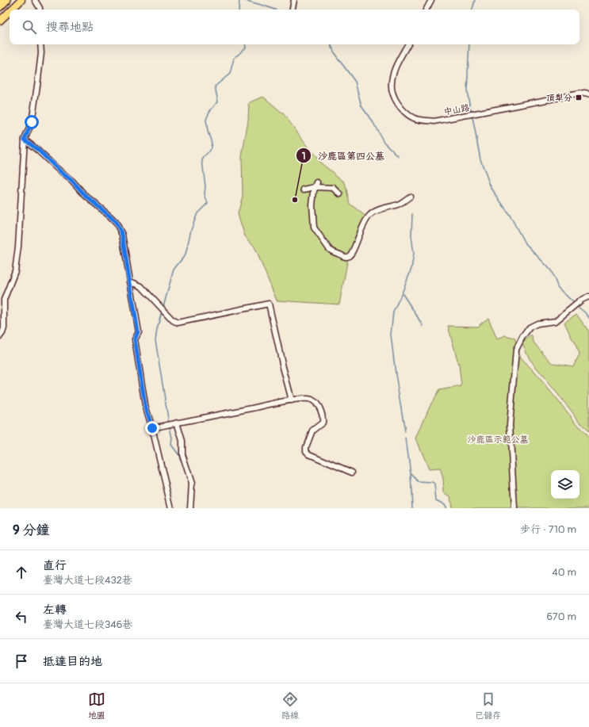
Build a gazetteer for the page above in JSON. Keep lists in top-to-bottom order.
{
  "streets": {
    "street": ["中山路"]
  },
  "parks": ["沙鹿區示範公墓"],
  "places": {
    "transit": ["頂犁分"],
    "other": ["沙鹿區第四公墓"]
  },
  "page": {
    "search": "搜尋地點",
    "heading": ["9 分鐘", "步行 · 710 m"],
    "list": [
      ["直行", "臺灣大道七段432巷", "40 m"],
      ["左轉", "臺灣大道七段346巷", "670 m"],
      "抵達目的地"
    ],
    "nav": ["地圖", "路線", "已儲存"]
  }
}
